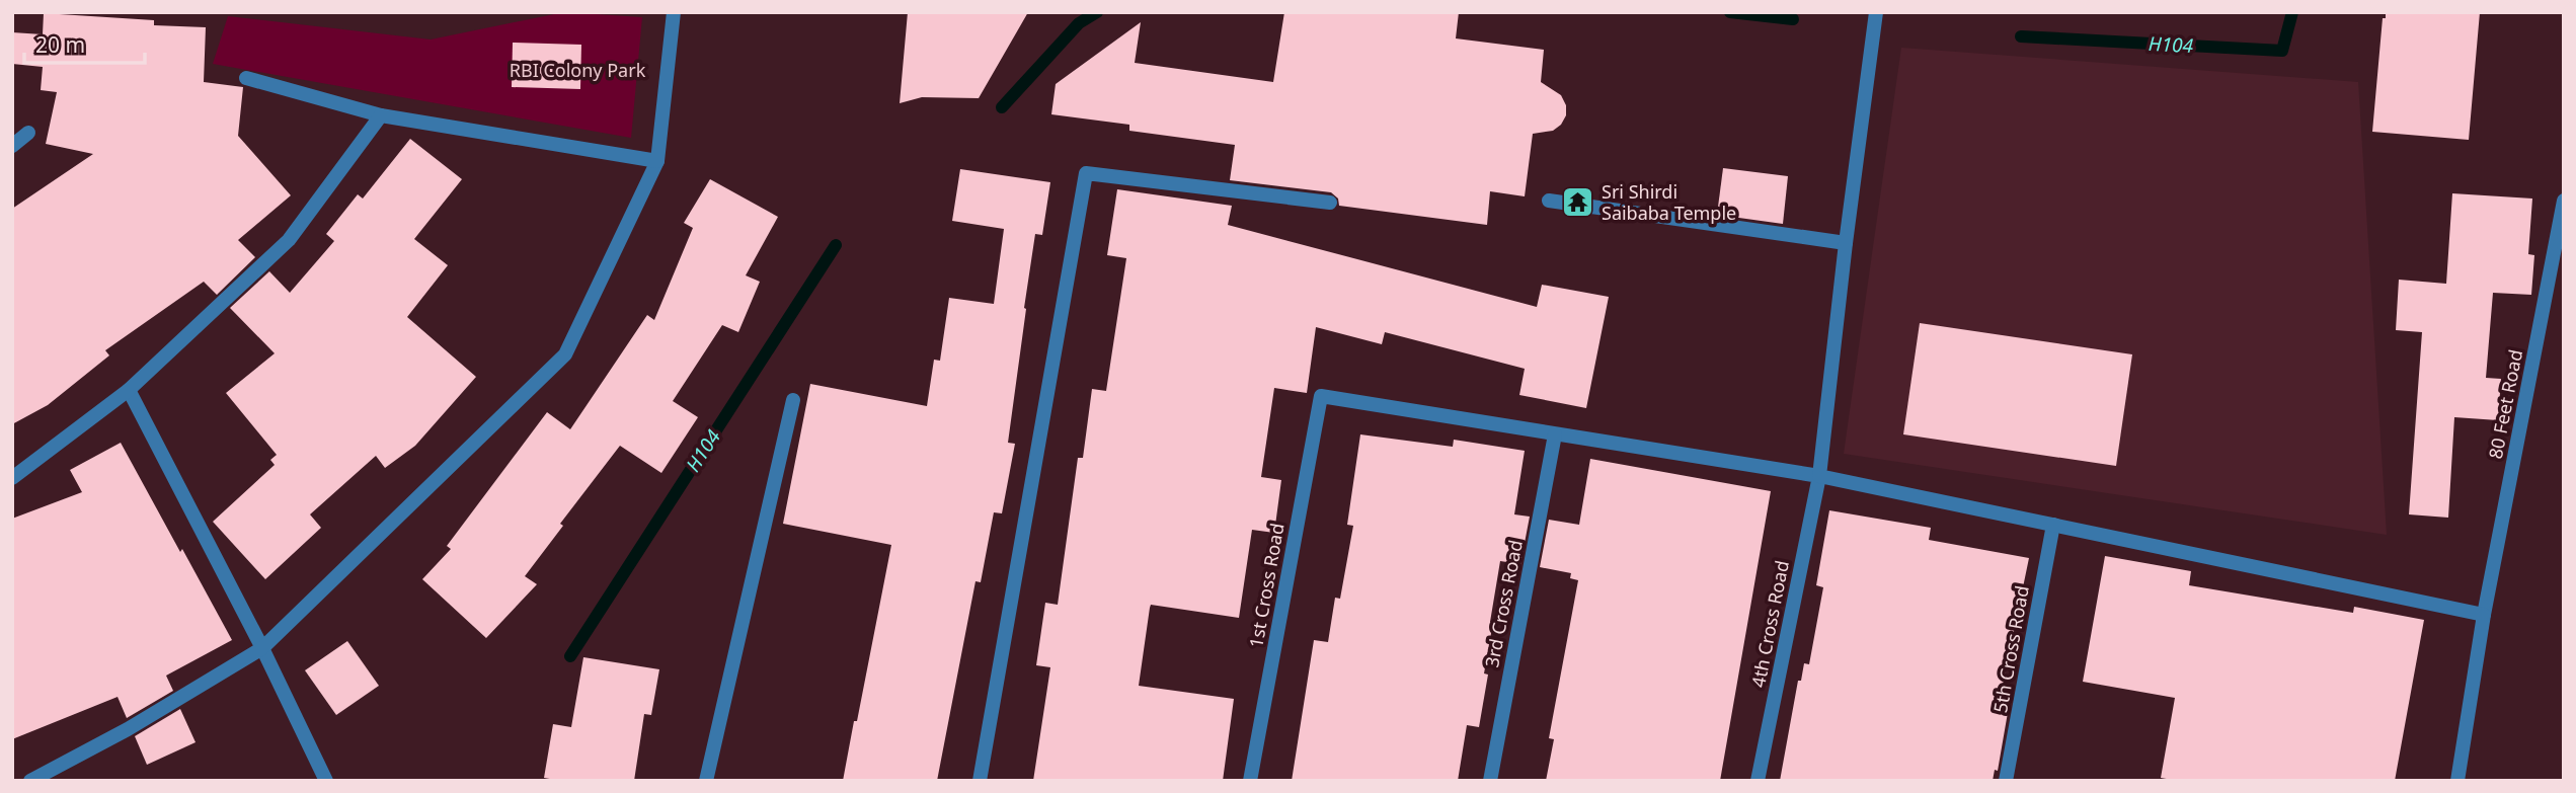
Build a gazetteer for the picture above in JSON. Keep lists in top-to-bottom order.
{
  "streets": {
    "street": [
      "80 Feet Road",
      "1st Cross Road",
      "3rd Cross Road",
      "4th Cross Road",
      "5th Cross Road"
    ]
  },
  "crossings": [
    ["1st Cross Road", "3rd Cross Road"]
  ],
  "water": ["H104"],
  "parks": ["RBI Colony Park"],
  "places": {
    "temple": ["Sri Shirdi Saibaba Temple"]
  },
  "scale_bar": "20 m"
}
